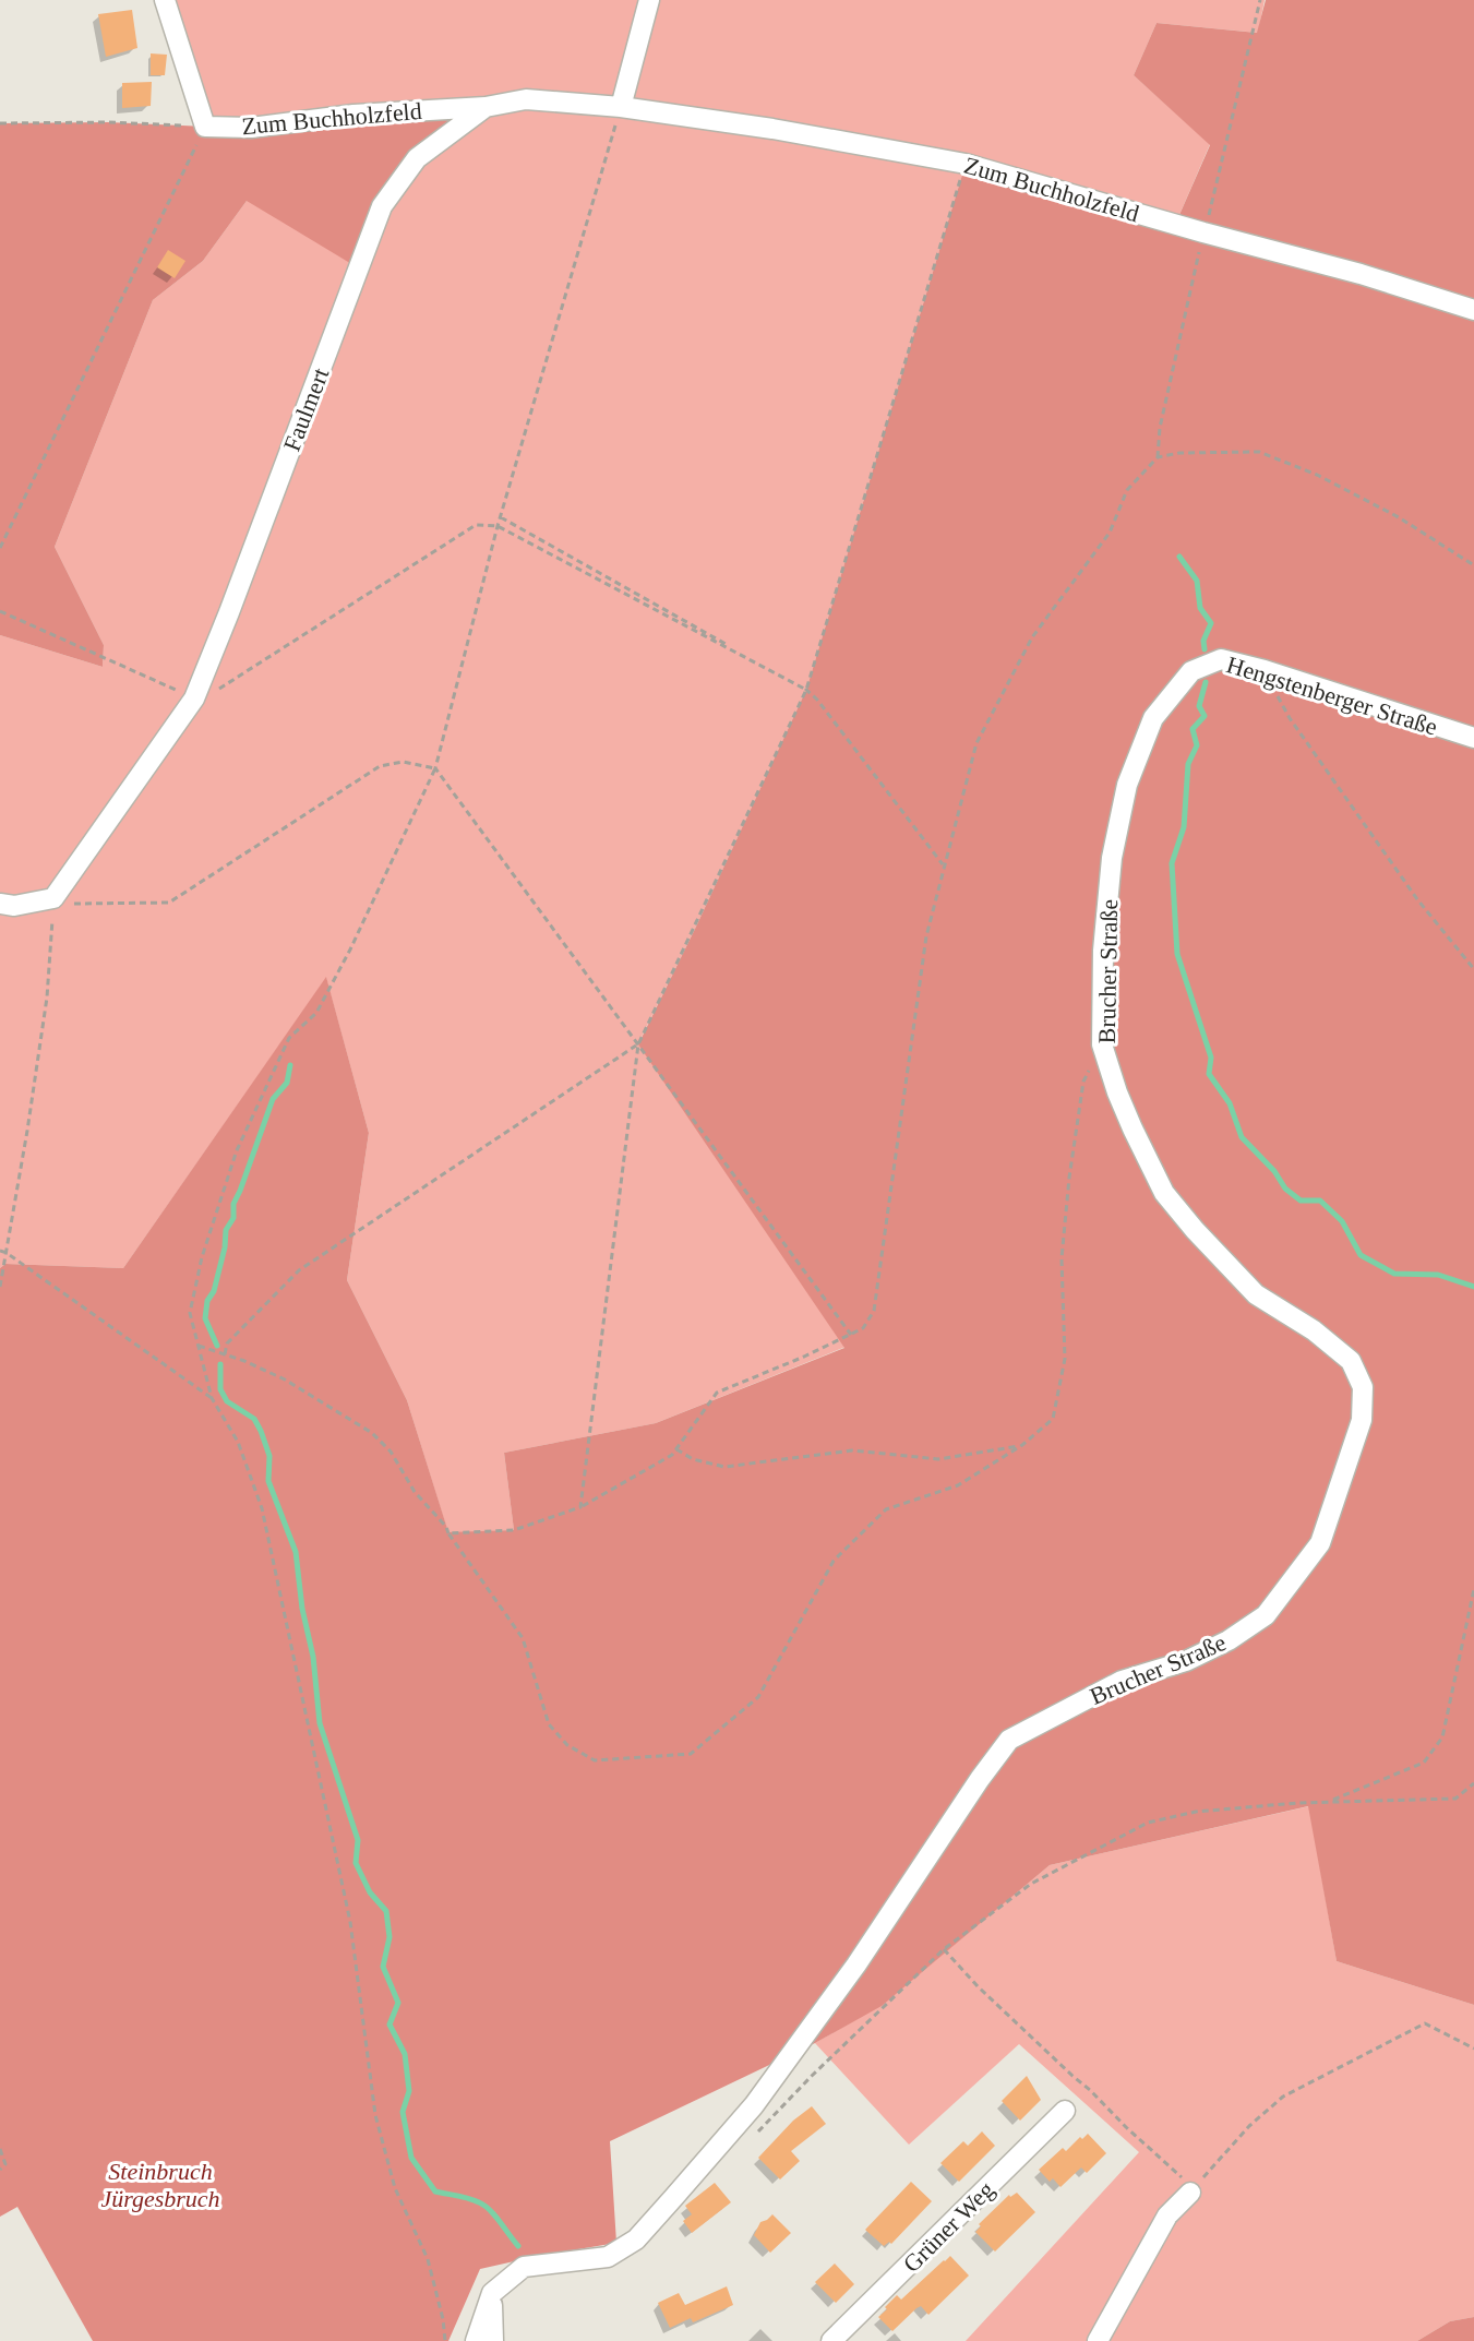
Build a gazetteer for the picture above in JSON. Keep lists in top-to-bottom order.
{
  "streets": {
    "street": [
      "Zum Buchholzfeld",
      "Faulmert",
      "Hengstenberger Straße",
      "Brucher Straße",
      "Grüner Weg"
    ]
  },
  "crossings": [
    ["Zum Buchholzfeld", "Faulmert"],
    ["Hengstenberger Straße", "Brucher Straße"]
  ],
  "parks": ["Steinbruch Jürgesbruch"]
}
